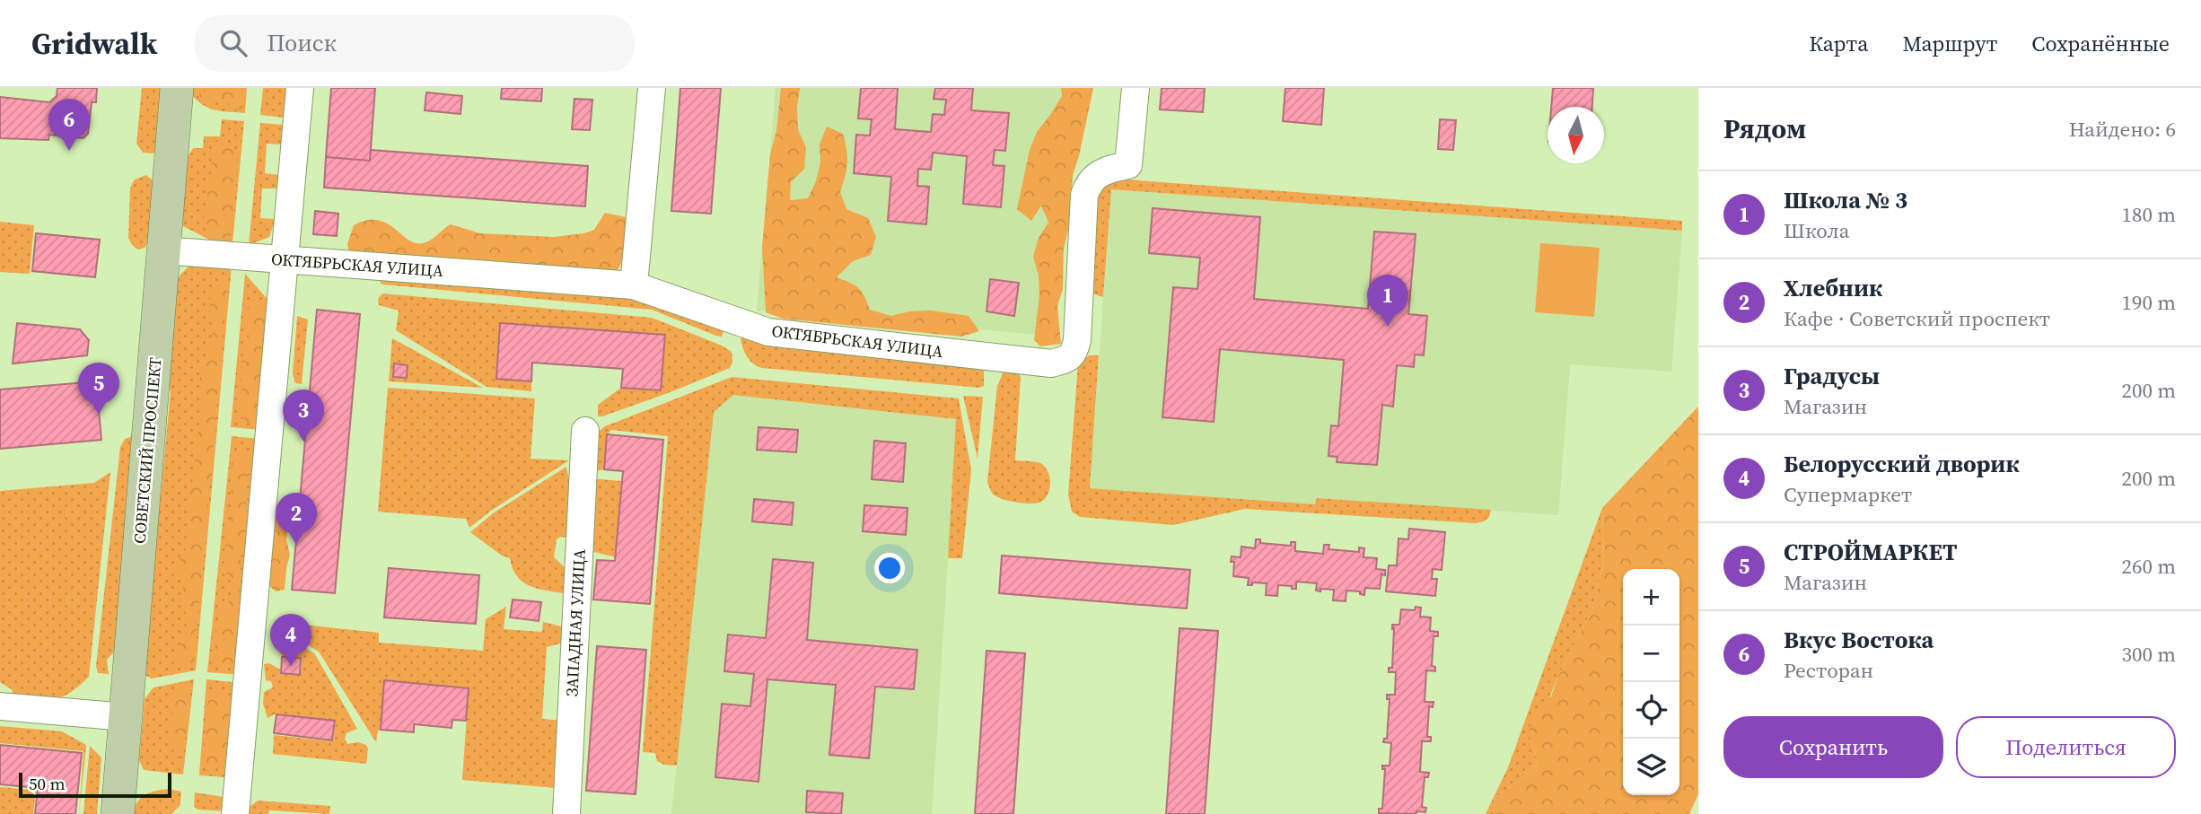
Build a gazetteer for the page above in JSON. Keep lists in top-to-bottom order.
{
  "streets": {
    "main road": ["СОВЕТСКИЙ ПРОСПЕКТ"],
    "street": ["ОКТЯБРЬСКАЯ УЛИЦА", "ЗАПАДНАЯ УЛИЦА"]
  },
  "crossings": [
    ["ОКТЯБРЬСКАЯ УЛИЦА", "СОВЕТСКИЙ ПРОСПЕКТ"]
  ],
  "scale_bar": "50 m",
  "north": "bottom",
  "page": {
    "header": "Gridwalk",
    "search": "Поиск",
    "nav": ["Карта", "Маршрут", "Сохранённые"],
    "heading": ["Рядом", "Найдено: 6"],
    "pins": [
      "6",
      "1",
      "5",
      "3",
      "2",
      "4"
    ],
    "list": [
      {
        "mark": "1",
        "name": "Школа № 3",
        "note": "Школа",
        "value": "180 m"
      },
      {
        "mark": "2",
        "name": "Хлебник",
        "note": "Кафе · Советский проспект",
        "value": "190 m"
      },
      {
        "mark": "3",
        "name": "Градусы",
        "note": "Магазин",
        "value": "200 m"
      },
      {
        "mark": "4",
        "name": "Белорусский дворик",
        "note": "Супермаркет",
        "value": "200 m"
      },
      {
        "mark": "5",
        "name": "СТРОЙМАРКЕТ",
        "note": "Магазин",
        "value": "260 m"
      },
      {
        "mark": "6",
        "name": "Вкус Востока",
        "note": "Ресторан",
        "value": "300 m"
      }
    ],
    "map_buttons": ["+", "−"],
    "buttons": ["Сохранить", "Поделиться"],
    "scale": "50 m"
  }
}
